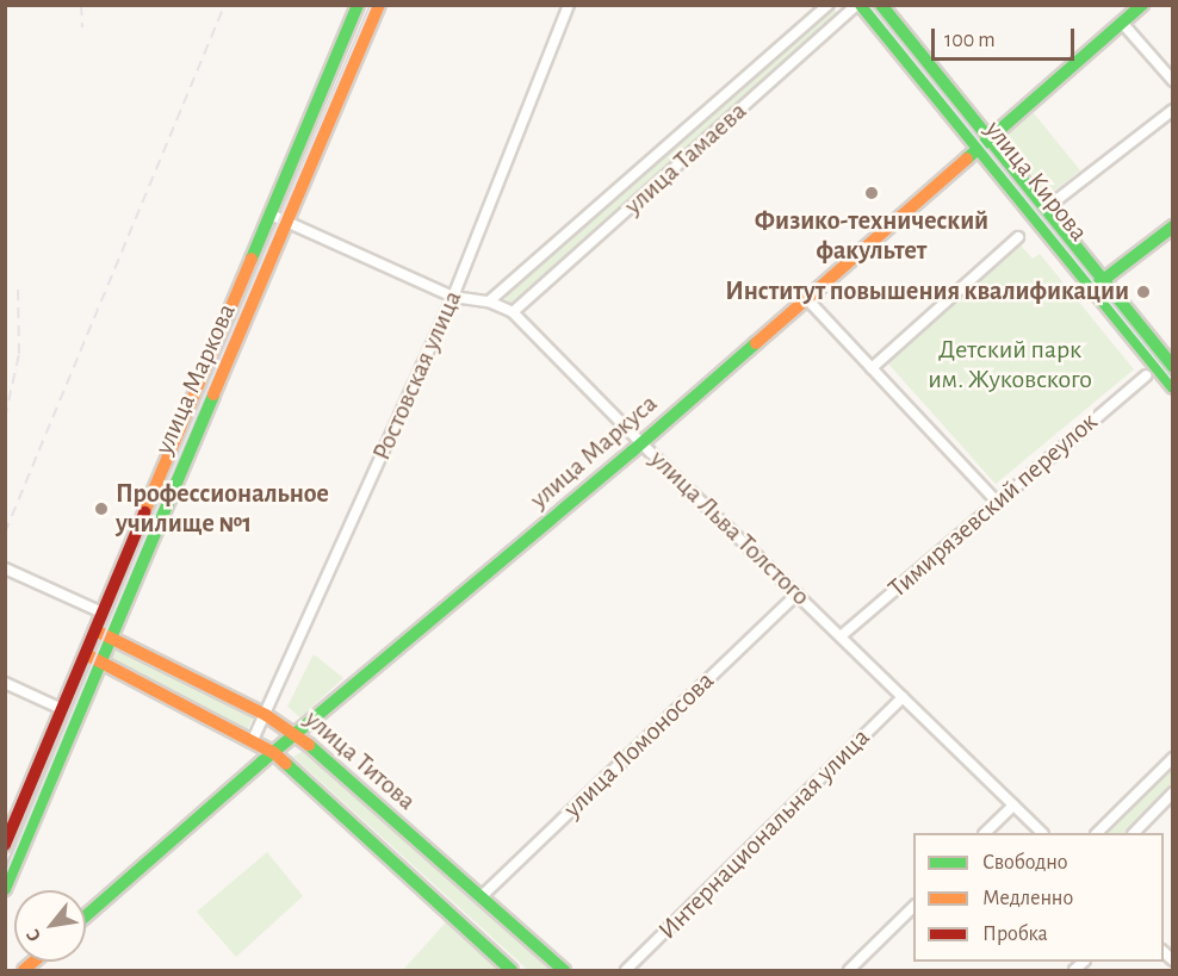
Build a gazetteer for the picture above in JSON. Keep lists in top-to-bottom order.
{
  "streets": {
    "main road": [
      "улица Кирова",
      "улица Маркова",
      "улица Маркуса",
      "улица Титова"
    ],
    "street": [
      "улица Тамаева",
      "Ростовская улица",
      "Тимирязевский переулок",
      "улица Льва Толстого",
      "улица Ломоносова",
      "Интернациональная улица"
    ]
  },
  "crossings": [
    ["улица Тамаева", "улица Кирова"],
    ["улица Тамаева", "улица Льва Толстого"],
    ["улица Кирова", "улица Маркуса"],
    ["Ростовская улица", "улица Льва Толстого"],
    ["Ростовская улица", "улица Титова"],
    ["улица Маркова", "улица Льва Толстого"],
    ["улица Маркова", "улица Титова"],
    ["улица Маркуса", "улица Льва Толстого"],
    ["улица Маркуса", "улица Титова"],
    ["Тимирязевский переулок", "улица Льва Толстого"],
    ["улица Льва Толстого", "улица Ломоносова"],
    ["улица Льва Толстого", "Интернациональная улица"],
    ["улица Ломоносова", "улица Титова"]
  ],
  "parks": ["Детский парк им. Жуковского"],
  "places": ["Физико-технический факультет", "Институт повышения квалификации", "Профессиональное училище №1"],
  "legend": ["Свободно", "Медленно", "Пробка"],
  "scale_bar": "100 m",
  "north": "bottom left"
}
